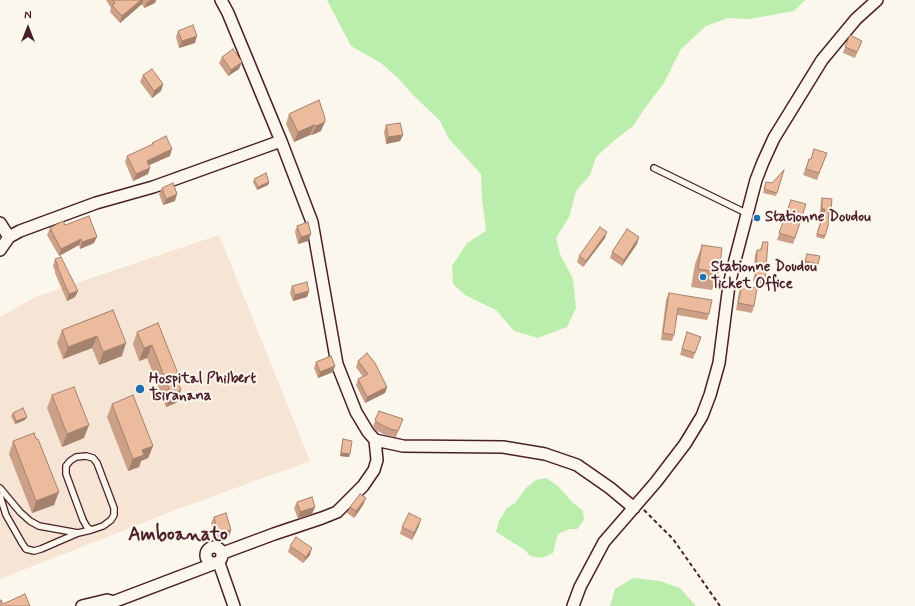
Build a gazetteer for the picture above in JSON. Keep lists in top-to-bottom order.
{
  "districts": ["Amboanato"],
  "places": ["Stationne Doudou", "Stationne Doudou Ticket Office", "Hospital Philbert Tsiranana"],
  "north": "top"
}
